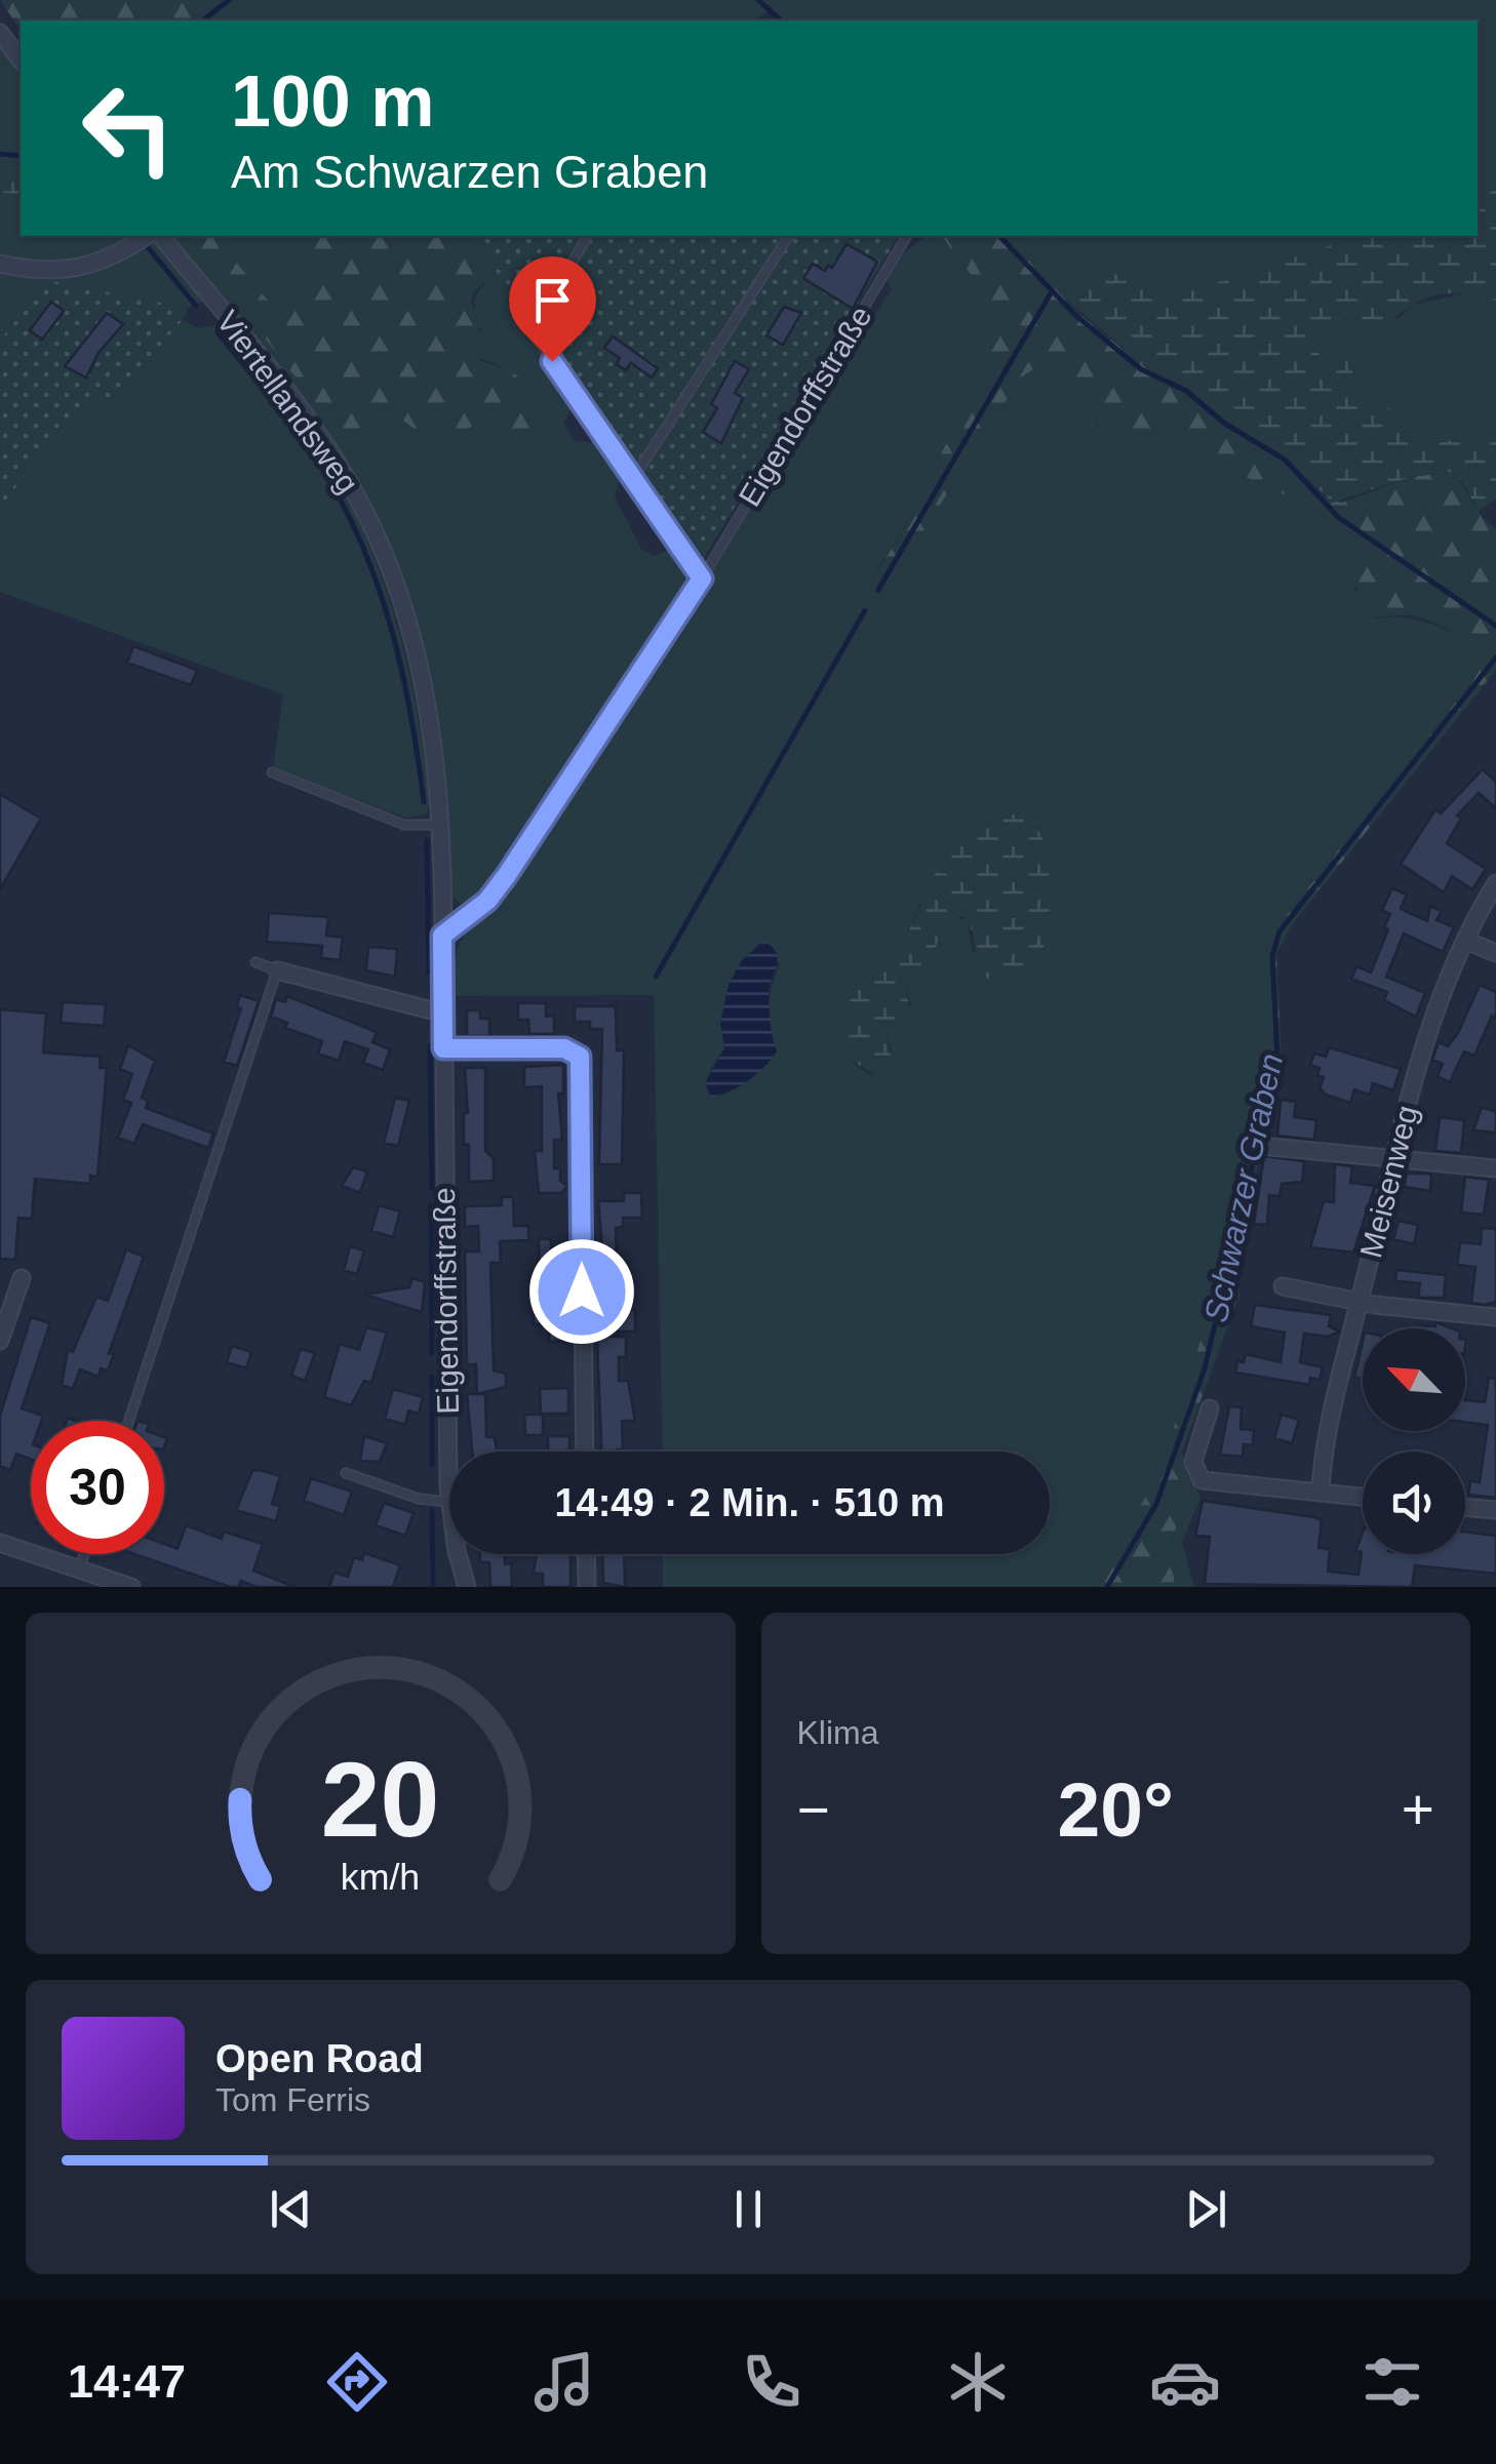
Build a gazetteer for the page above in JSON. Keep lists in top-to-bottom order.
{
  "streets": {
    "street": ["Viertellandsweg", "Eigendorffstraße", "Meisenweg"]
  },
  "crossings": [
    ["Viertellandsweg", "Eigendorffstraße"]
  ],
  "water": ["Schwarzer Graben"],
  "north": "top left",
  "page": {
    "turn": ["100 m", "Am Schwarzen Graben"],
    "limit": "30",
    "trip": "14:49 · 2 Min. · 510 m",
    "tile": "Klima",
    "heat": ["−", "20°", "+"],
    "song": ["Open Road", "Tom Ferris"],
    "tabs": "14:47",
    "gauge": ["20", "km/h"]
  }
}
